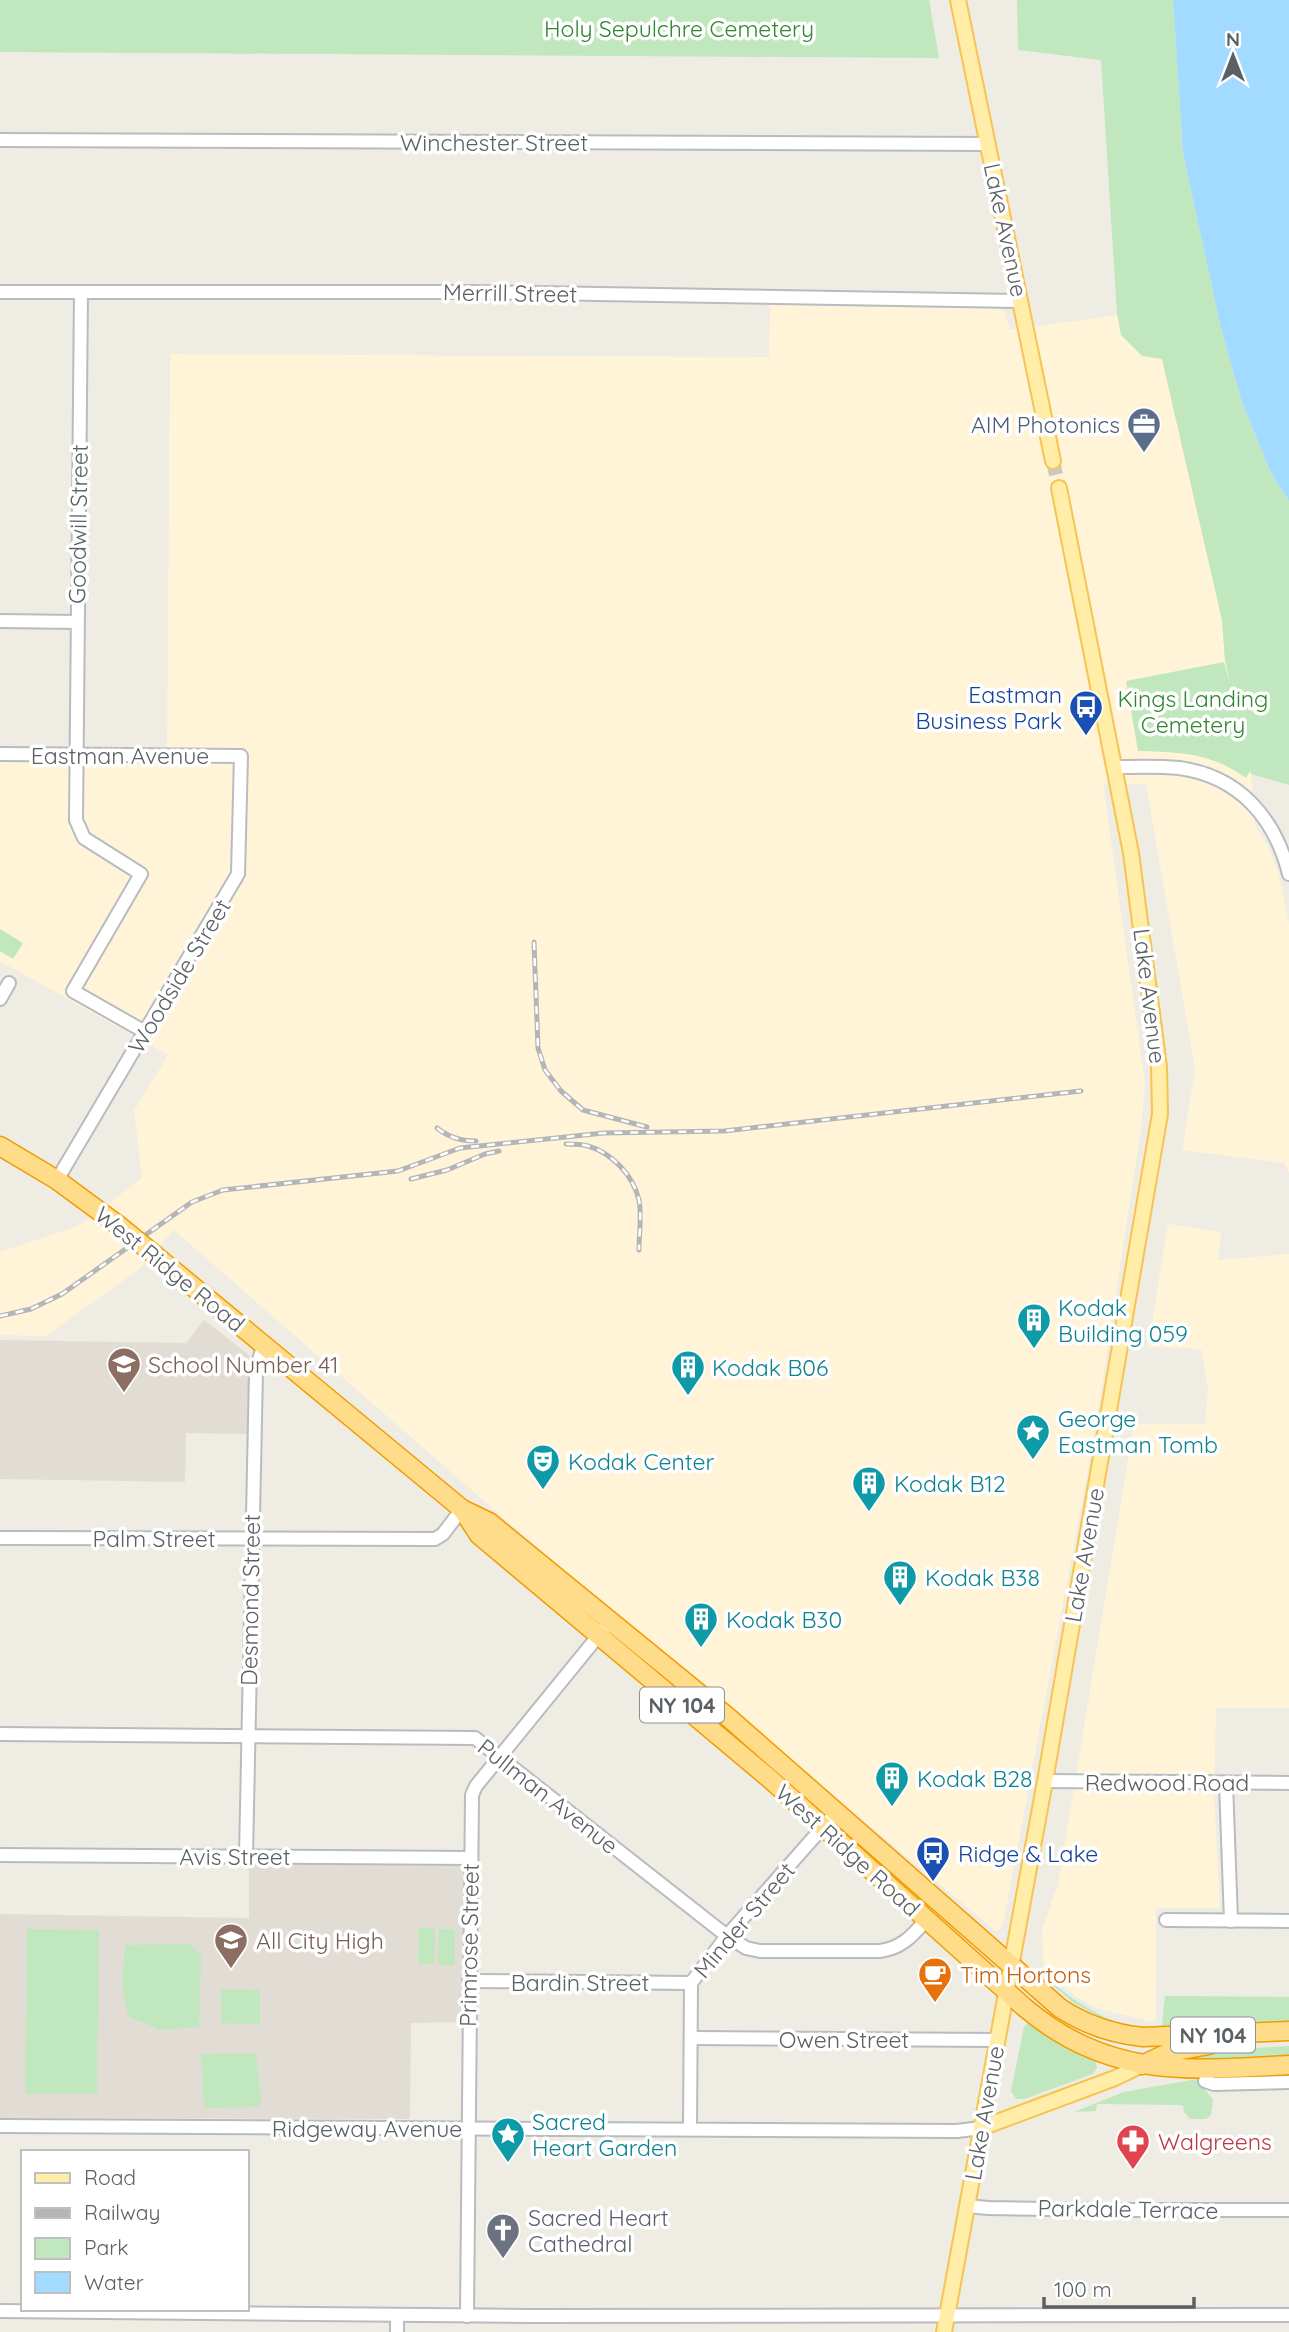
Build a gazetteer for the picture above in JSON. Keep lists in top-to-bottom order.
{
  "streets": {
    "highway": ["West Ridge Road", "NY 104"],
    "main road": ["Lake Avenue", "Ridgeway Avenue"],
    "street": [
      "Winchester Street",
      "Merrill Street",
      "Goodwill Street",
      "Eastman Avenue",
      "Woodside Street",
      "Palm Street",
      "Desmond Street",
      "Redwood Road",
      "Pullman Avenue",
      "Avis Street",
      "Minder Street",
      "Primrose Street",
      "Bardin Street",
      "Owen Street",
      "Parkdale Terrace"
    ]
  },
  "crossings": [
    ["Winchester Street", "Lake Avenue"],
    ["Lake Avenue", "Merrill Street"],
    ["Lake Avenue", "West Ridge Road"],
    ["Lake Avenue", "Redwood Road"],
    ["Lake Avenue", "Owen Street"],
    ["Lake Avenue", "Ridgeway Avenue"],
    ["Lake Avenue", "Parkdale Terrace"],
    ["Merrill Street", "Goodwill Street"],
    ["Goodwill Street", "Eastman Avenue"],
    ["Goodwill Street", "Woodside Street"],
    ["Eastman Avenue", "Woodside Street"],
    ["Woodside Street", "West Ridge Road"],
    ["West Ridge Road", "Palm Street"],
    ["West Ridge Road", "Desmond Street"],
    ["West Ridge Road", "Pullman Avenue"],
    ["West Ridge Road", "Minder Street"],
    ["West Ridge Road", "Primrose Street"],
    ["West Ridge Road", "Ridgeway Avenue"],
    ["Palm Street", "Desmond Street"],
    ["Desmond Street", "Pullman Avenue"],
    ["Desmond Street", "Avis Street"],
    ["Pullman Avenue", "Minder Street"],
    ["Pullman Avenue", "Primrose Street"],
    ["Avis Street", "Primrose Street"],
    ["Minder Street", "Bardin Street"],
    ["Minder Street", "Owen Street"],
    ["Minder Street", "Ridgeway Avenue"],
    ["Primrose Street", "Bardin Street"],
    ["Primrose Street", "Ridgeway Avenue"]
  ],
  "parks": ["Holy Sepulchre Cemetery", "Kings Landing Cemetery"],
  "places": {
    "office": ["AIM Photonics"],
    "bus stop": ["Eastman Business Park", "Ridge & Lake"],
    "building": [
      "Kodak Building 059",
      "Kodak B06",
      "Kodak B12",
      "Kodak B38",
      "Kodak B30",
      "Kodak B28"
    ],
    "school or university": ["School Number 41", "All City High"],
    "place": ["George Eastman Tomb", "Sacred Heart Garden"],
    "theatre": ["Kodak Center"],
    "cafe": ["Tim Hortons"],
    "pharmacy": ["Walgreens"],
    "church": ["Sacred Heart Cathedral"]
  },
  "legend": [
    "Road",
    "Railway",
    "Park",
    "Water"
  ],
  "scale_bar": "100 m",
  "north": "top"
}
